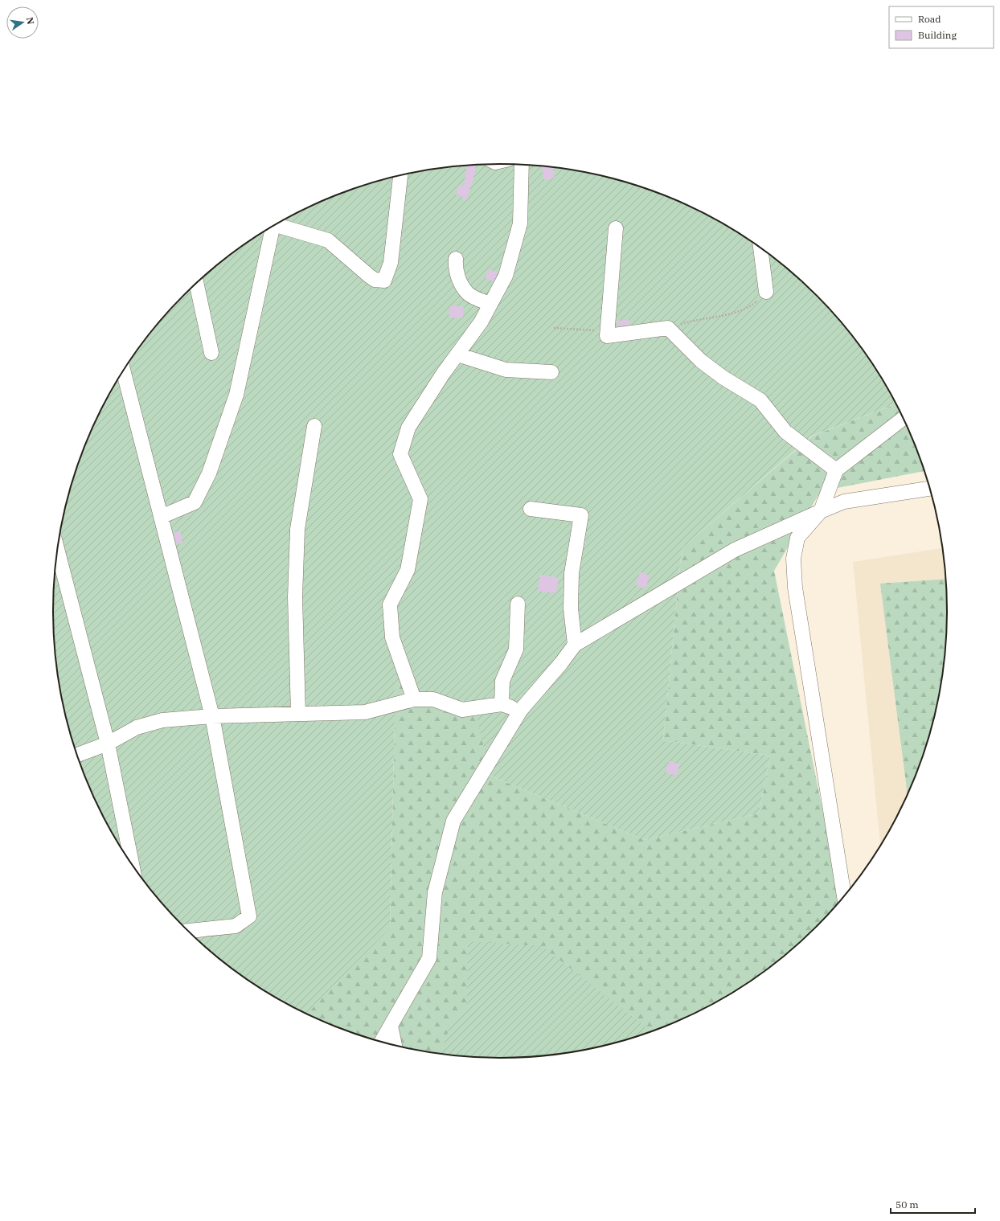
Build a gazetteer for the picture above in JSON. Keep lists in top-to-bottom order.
{
  "legend": ["Road", "Building"],
  "scale_bar": "50 m",
  "north": "right"
}
